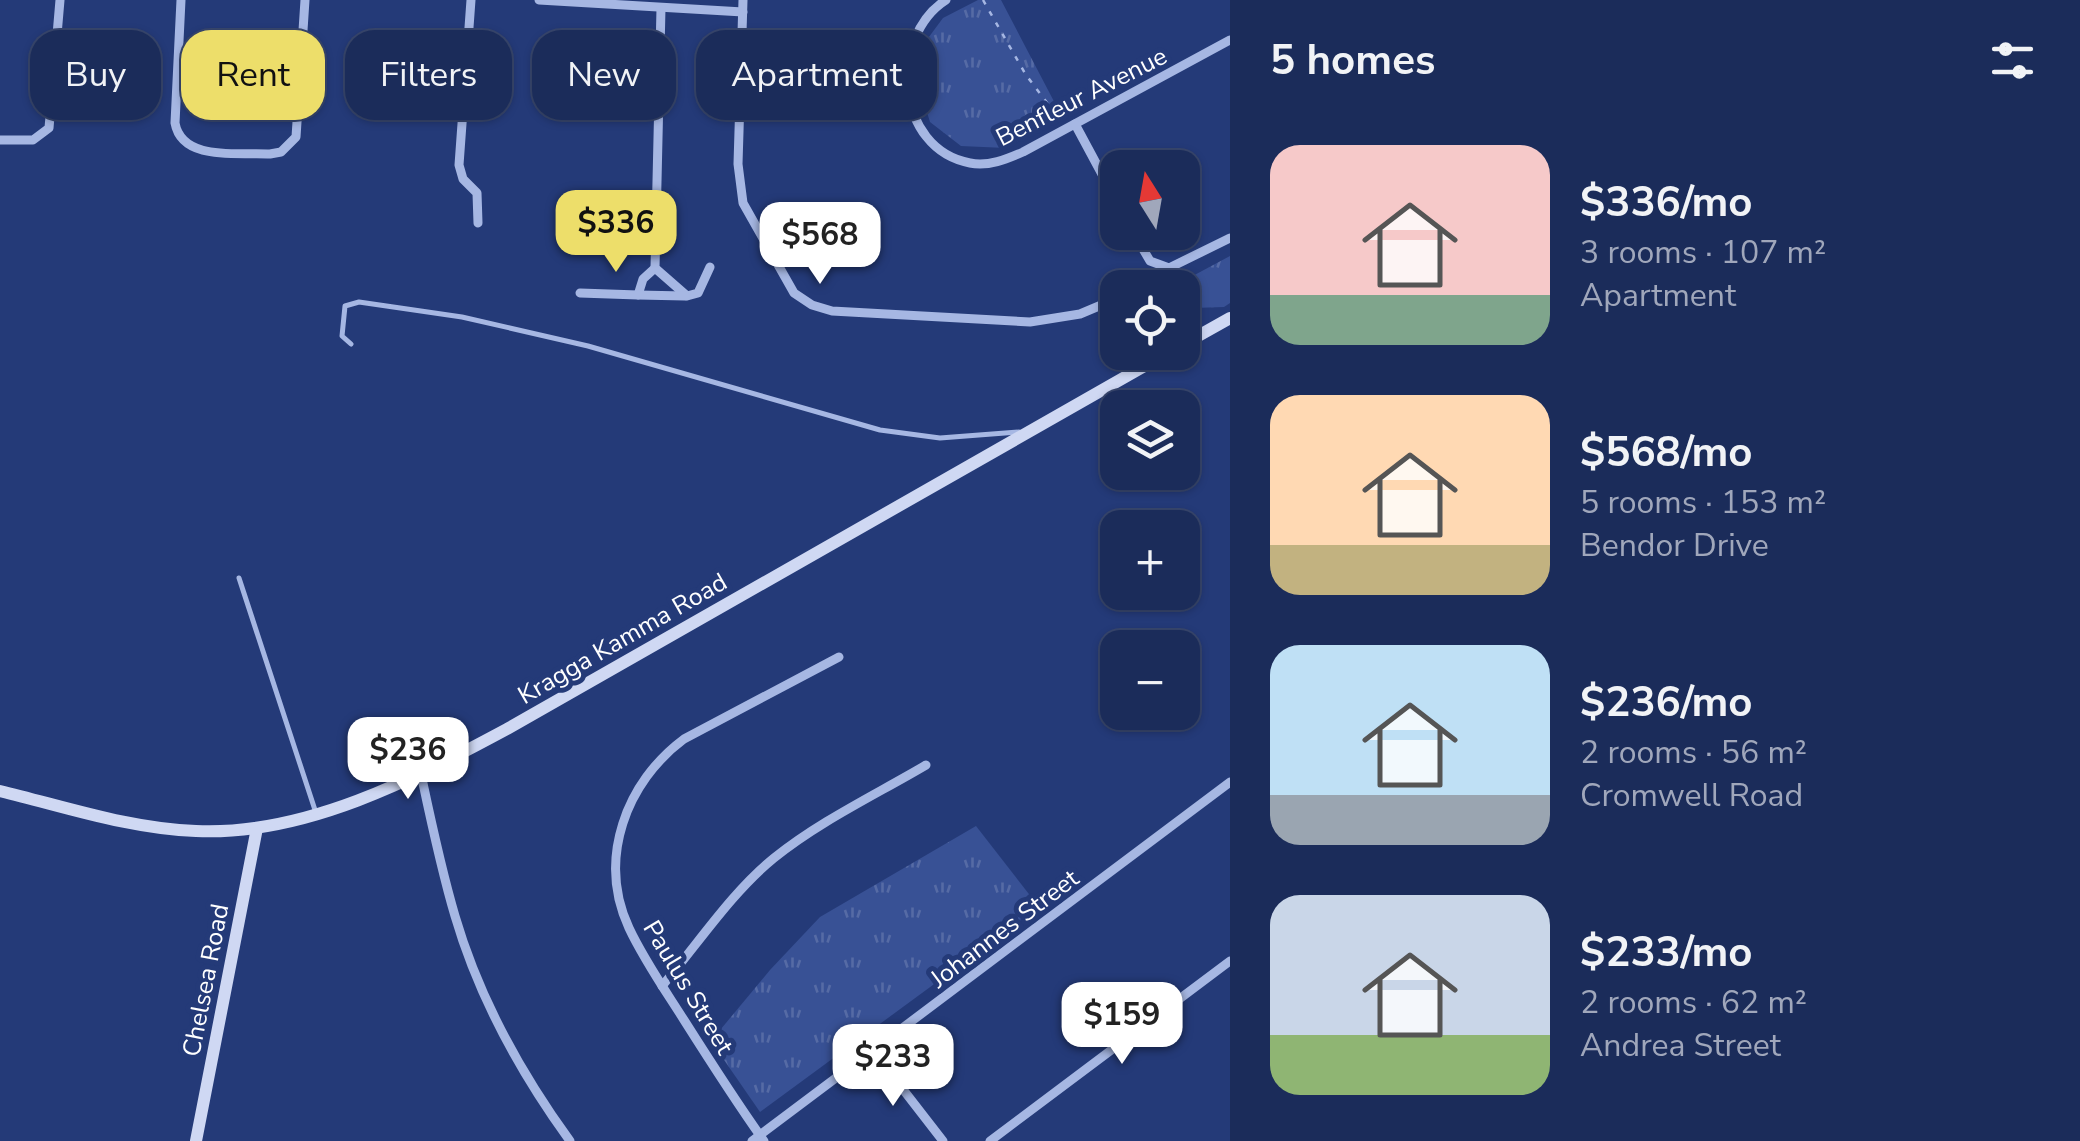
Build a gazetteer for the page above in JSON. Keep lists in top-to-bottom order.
{
  "streets": {
    "main road": ["Kragga Kamma Road", "Chelsea Road"],
    "street": ["Benfleur Avenue", "Johannes Street", "Paulus Street"]
  },
  "crossings": [
    ["Kragga Kamma Road", "Chelsea Road"],
    ["Johannes Street", "Paulus Street"]
  ],
  "north": "top",
  "page": {
    "heading": "5 homes",
    "chip": [
      "Buy",
      "Rent",
      "Filters",
      "New",
      "Apartment"
    ],
    "list": [
      {
        "name": "$336/mo",
        "note": "3 rooms · 107 m² · Apartment"
      },
      {
        "name": "$568/mo",
        "note": "5 rooms · 153 m² · Bendor Drive"
      },
      {
        "name": "$236/mo",
        "note": "2 rooms · 56 m² · Cromwell Road"
      },
      {
        "name": "$233/mo",
        "note": "2 rooms · 62 m² · Andrea Street"
      }
    ],
    "map_buttons": ["+", "−"],
    "price": [
      "$336",
      "$568",
      "$236",
      "$159",
      "$233"
    ]
  }
}
